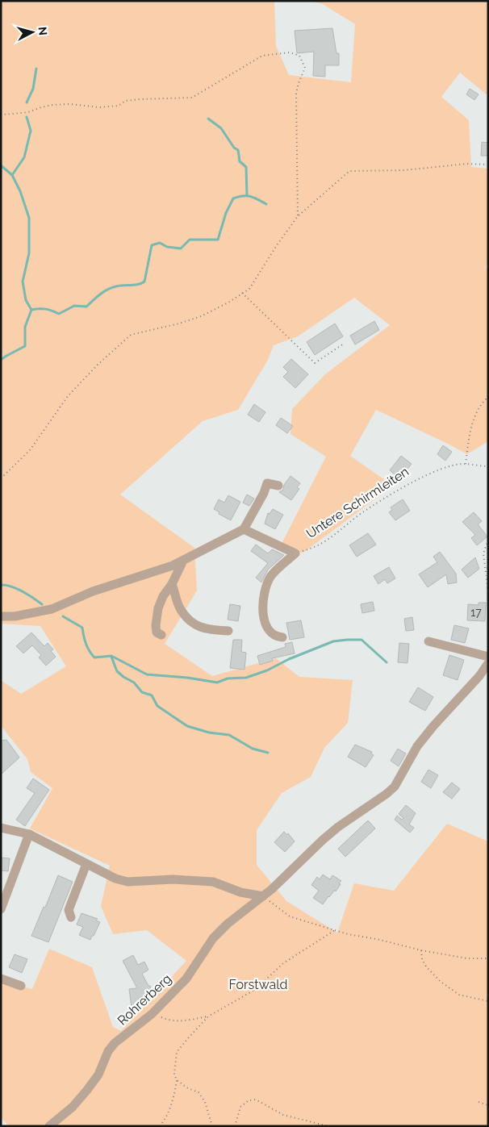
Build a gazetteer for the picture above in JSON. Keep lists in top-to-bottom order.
{
  "streets": {
    "street": ["Rohrerberg"],
    "path": ["Untere Schirmleiten"]
  },
  "parks": ["Forstwald"],
  "house_numbers": ["17"],
  "north": "right"
}
